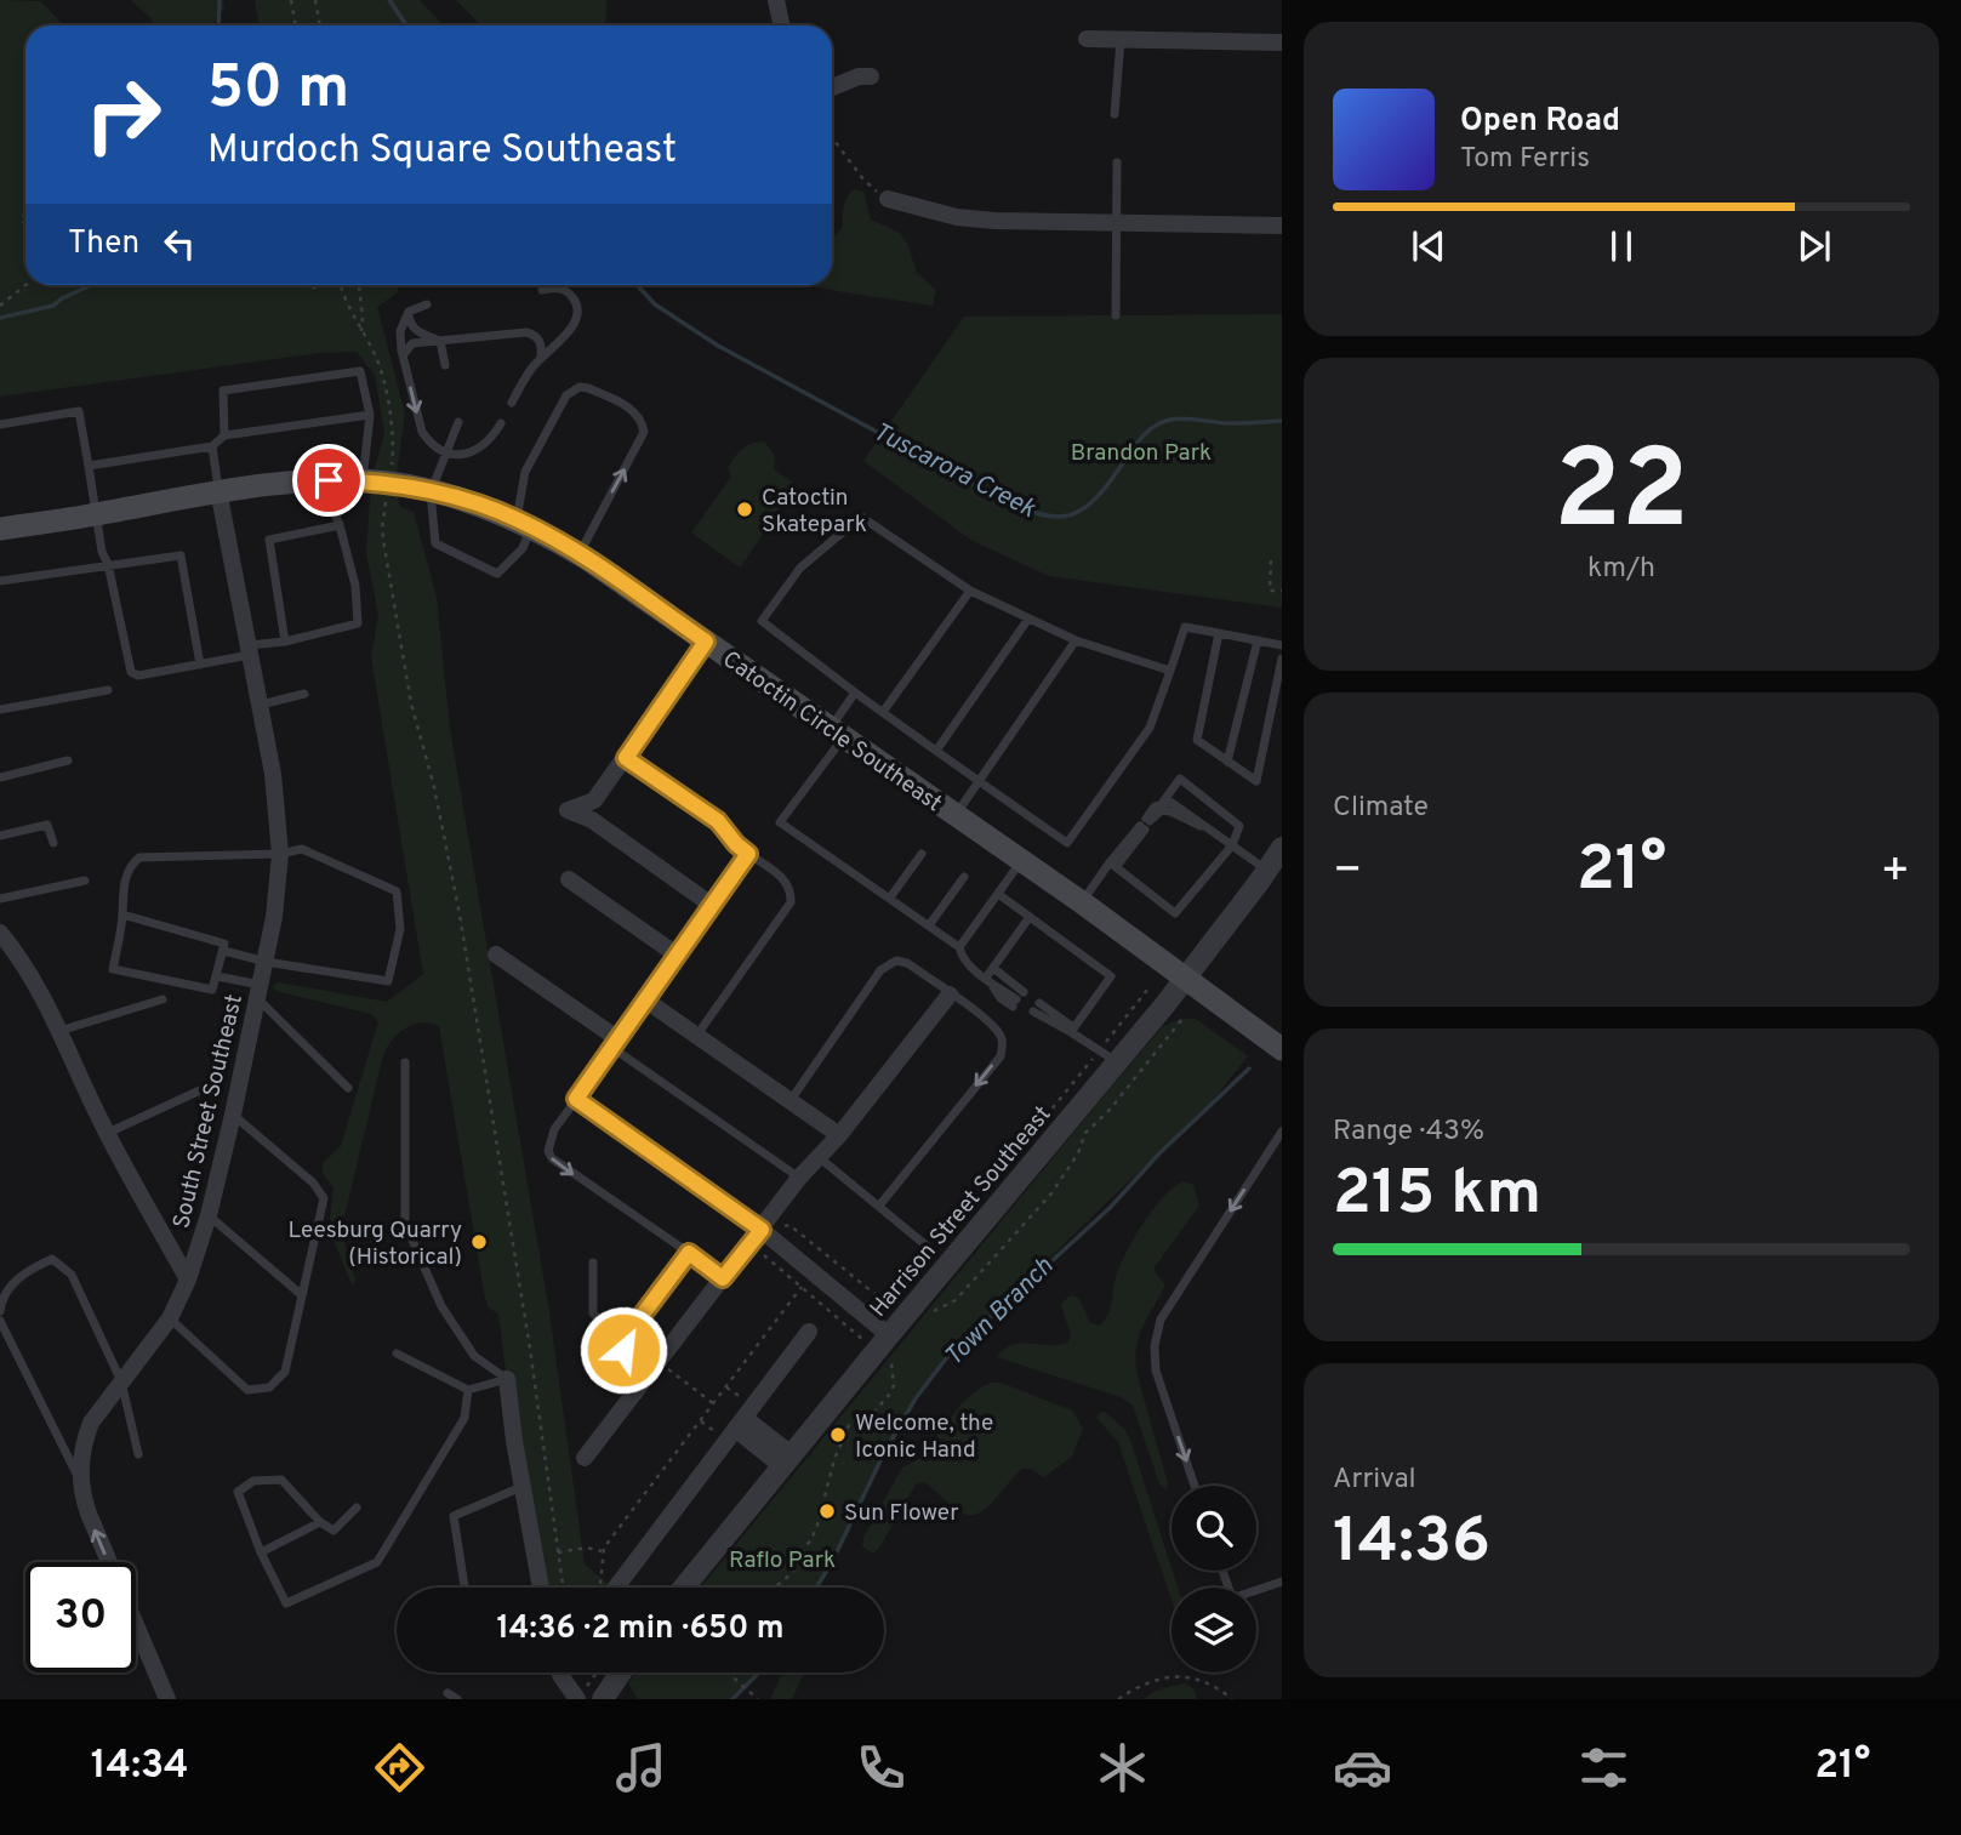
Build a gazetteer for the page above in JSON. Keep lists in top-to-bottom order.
{
  "streets": {
    "main road": ["Catoctin Circle Southeast"],
    "street": ["South Street Southeast", "Harrison Street Southeast"]
  },
  "crossings": [
    ["Catoctin Circle Southeast", "South Street Southeast"],
    ["Catoctin Circle Southeast", "Harrison Street Southeast"]
  ],
  "water": ["Tuscarora Creek", "Town Branch"],
  "parks": ["Brandon Park", "Raflo Park"],
  "places": [
    "Catoctin Skatepark",
    "Leesburg Quarry (Historical)",
    "Welcome, the Iconic Hand",
    "Sun Flower"
  ],
  "page": {
    "turn": ["50 m", "Murdoch Square Southeast"],
    "song": ["Open Road", "Tom Ferris"],
    "then": "Then",
    "tile": [
      ["22", "km/h"],
      "Climate",
      ["Range · 43%", "215 km"],
      ["Arrival", "14:36"]
    ],
    "heat": ["−", "21°", "+"],
    "limit": "30",
    "trip": "14:36 · 2 min · 650 m",
    "tabs": ["14:34", "21°"]
  }
}
